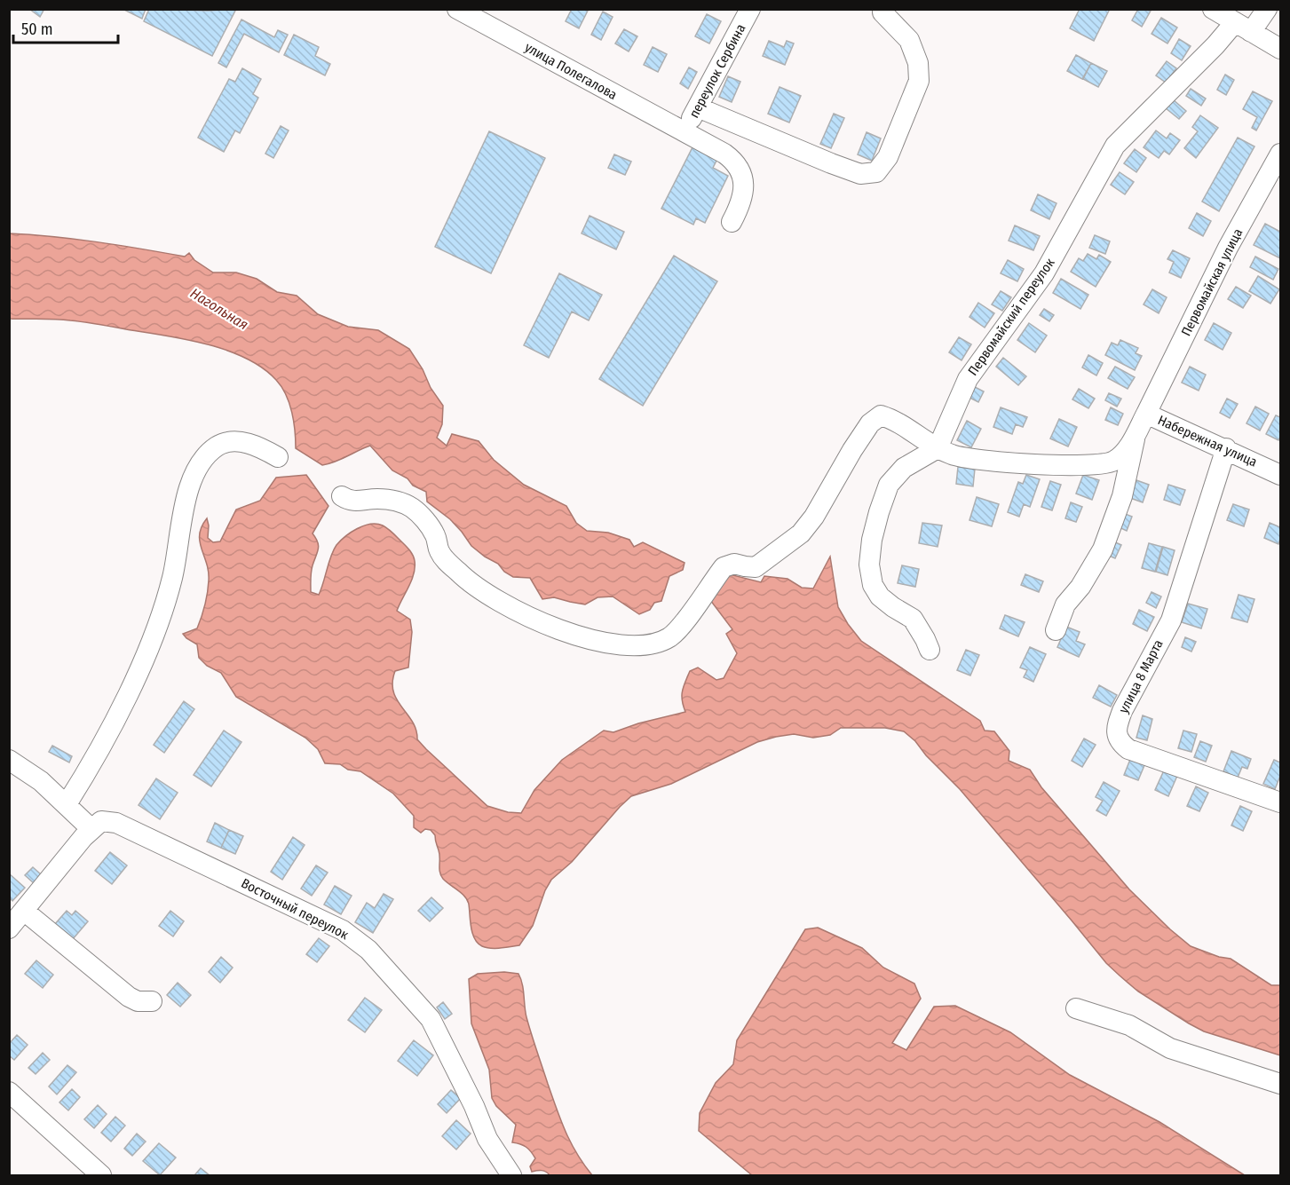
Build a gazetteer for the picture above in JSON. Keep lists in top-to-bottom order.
{
  "streets": {
    "street": [
      "улица Полегалова",
      "переулок Сербина",
      "Первомайская улица",
      "Первомайский переулок",
      "Набережная улица",
      "улица 8 Марта",
      "Восточный переулок"
    ]
  },
  "crossings": [
    ["улица Полегалова", "переулок Сербина"],
    ["Первомайская улица", "Набережная улица"],
    ["Первомайский переулок", "Набережная улица"],
    ["Набережная улица", "улица 8 Марта"]
  ],
  "water": ["Нагольная"],
  "scale_bar": "50 m"
}
